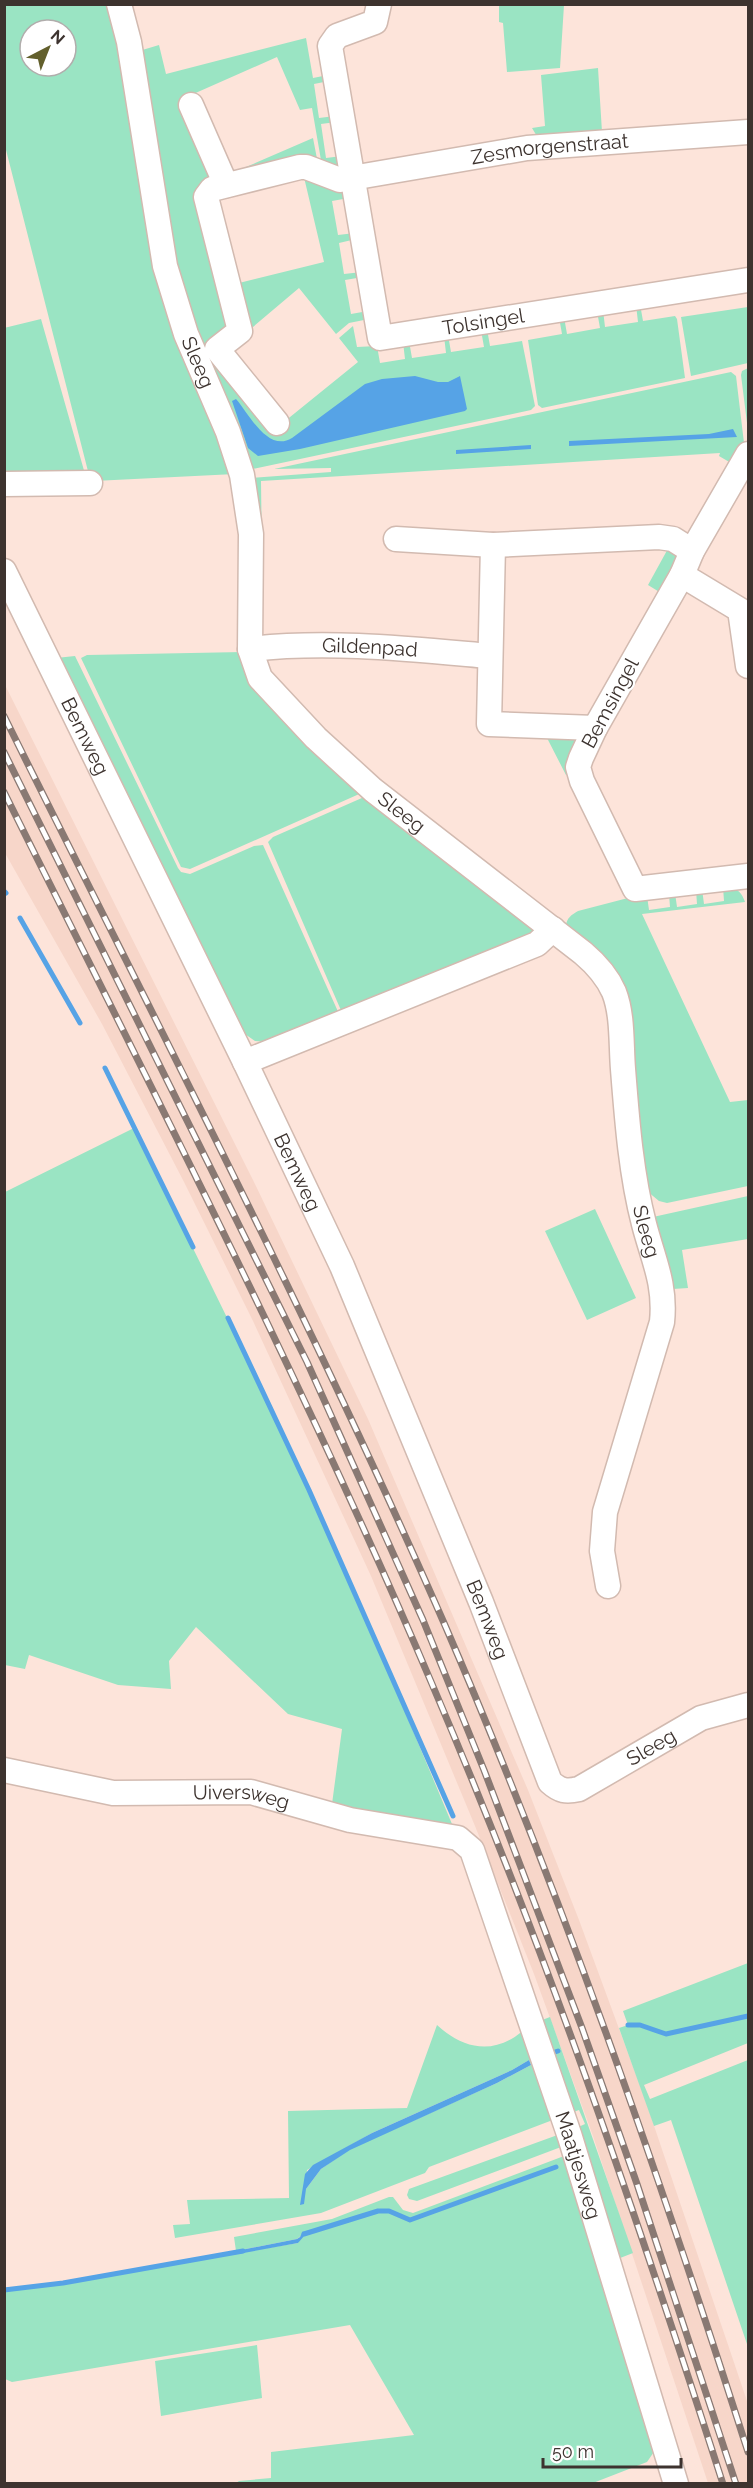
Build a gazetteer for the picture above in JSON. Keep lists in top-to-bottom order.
{
  "streets": {
    "street": [
      "Zesmorgenstraat",
      "Tolsingel",
      "Sleeg",
      "Gildenpad",
      "Bemsingel",
      "Bemweg",
      "Uiversweg",
      "Maatjesweg"
    ]
  },
  "crossings": [
    ["Zesmorgenstraat", "Tolsingel"],
    ["Sleeg", "Gildenpad"],
    ["Sleeg", "Bemweg"],
    ["Uiversweg", "Maatjesweg"]
  ],
  "scale_bar": "50 m",
  "north": "top right"
}
